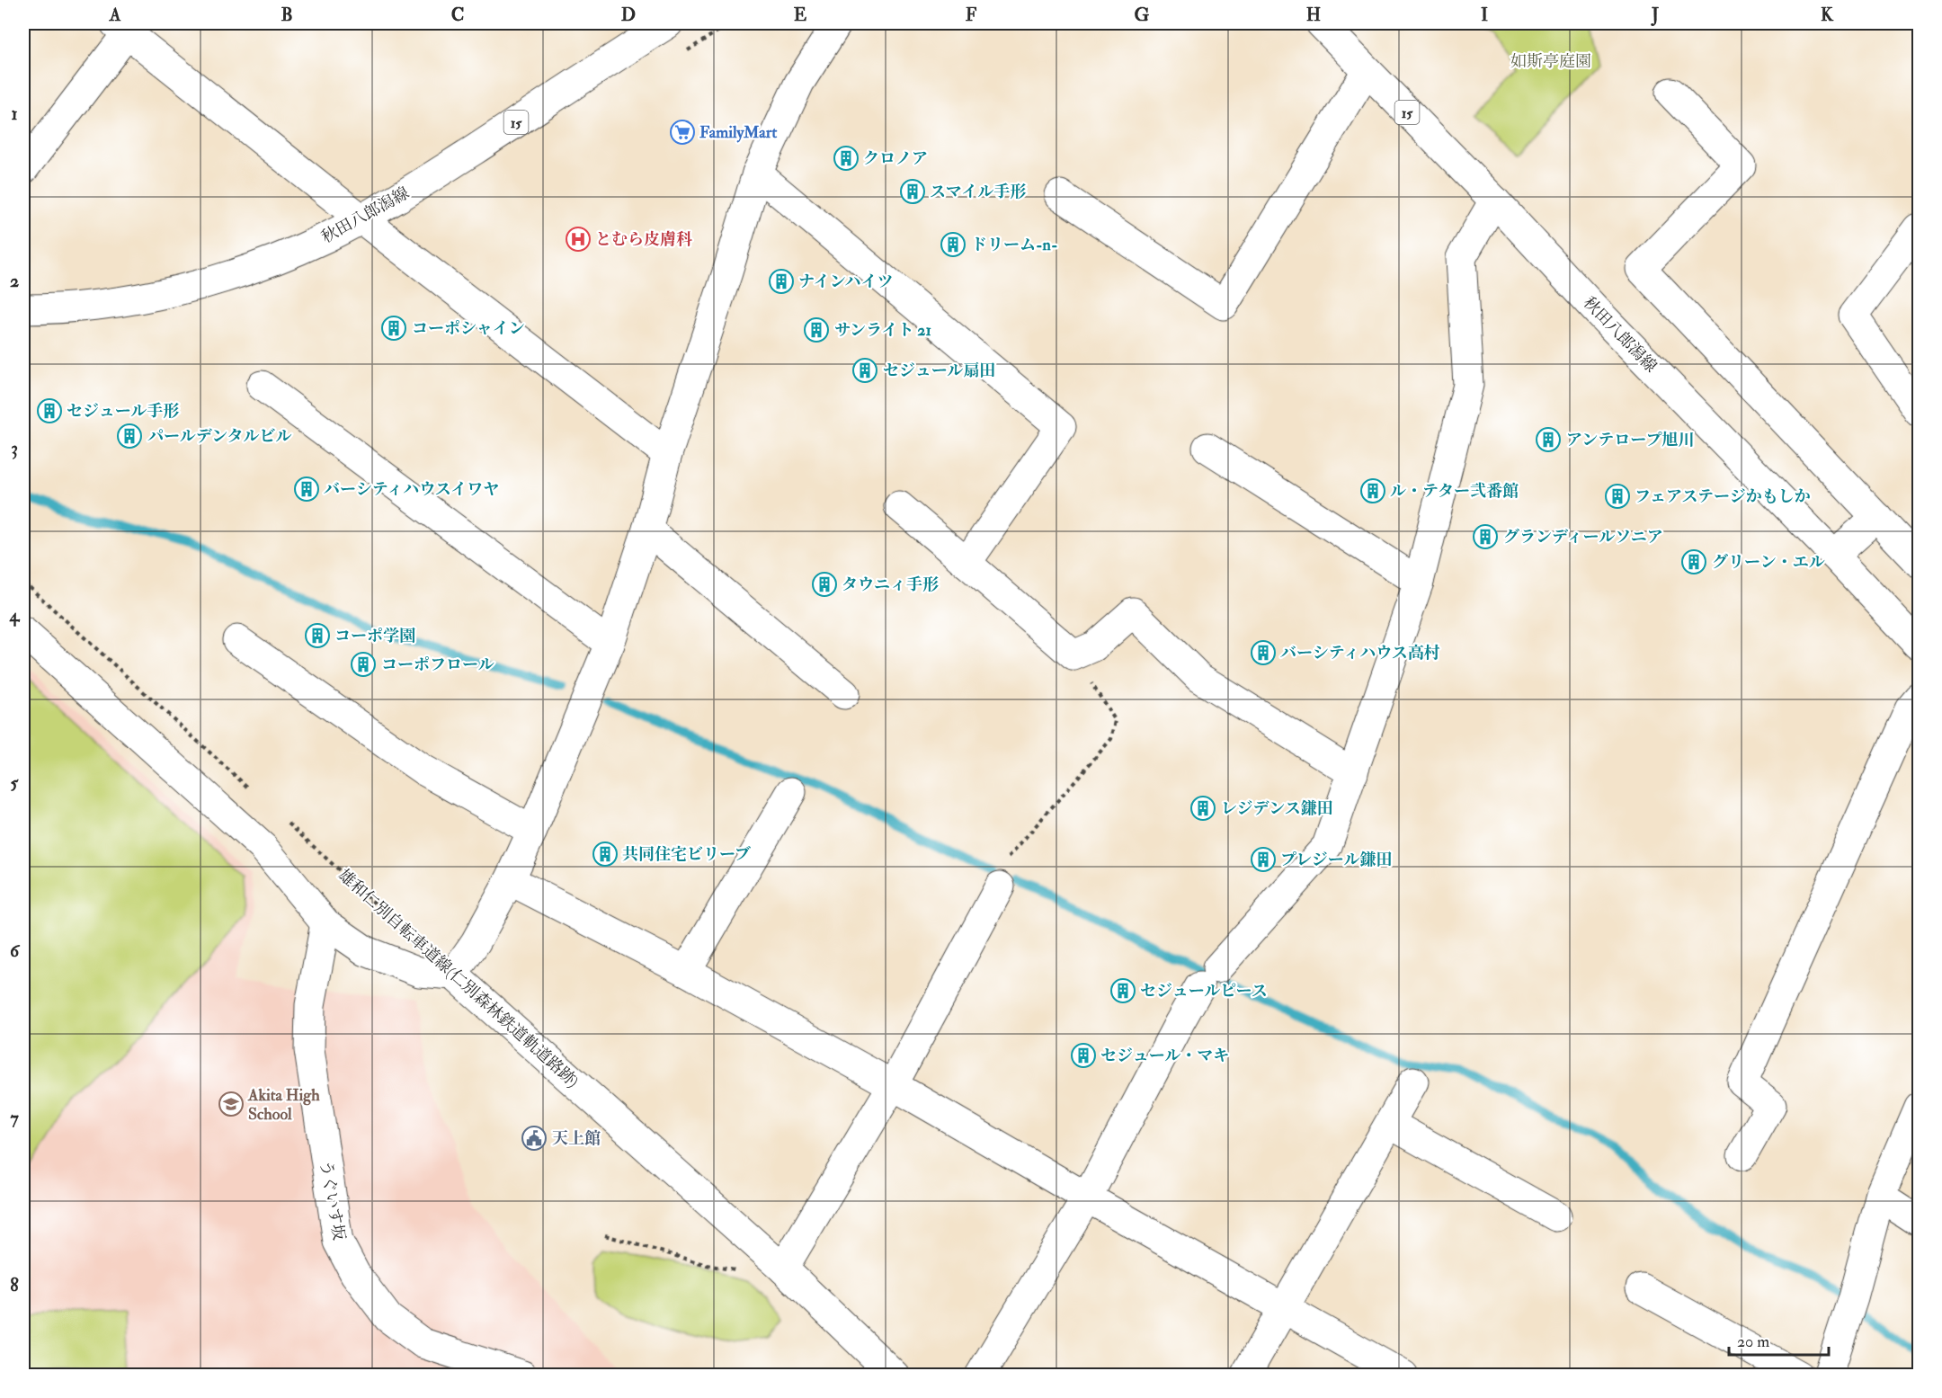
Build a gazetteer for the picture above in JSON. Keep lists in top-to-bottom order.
{
  "streets": {
    "street": [
      "15",
      "秋田八郎潟線",
      "雄和仁別自転車道線(仁別森林鉄道軌道路跡)",
      "うぐいす坂"
    ]
  },
  "parks": ["如斯亭庭園"],
  "places": {
    "supermarket": ["FamilyMart"],
    "building": [
      "クロノア",
      "スマイル手形",
      "ドリーム-n-",
      "ナインハイツ",
      "コーポシャイン",
      "サンライト 21",
      "セジュール扇田",
      "セジュール手形",
      "パールデンタルビル",
      "アンテロープ旭川",
      "バーシティハウスイワヤ",
      "ル・テター弐番館",
      "フェアステージかもしか",
      "グランディールソニア",
      "グリーン・エル",
      "タウニィ手形",
      "コーポ学園",
      "バーシティハウス高村",
      "コーポフロール",
      "レジデンス鎌田",
      "共同住宅ビリーブ",
      "プレジール鎌田",
      "セジュールピース",
      "セジュール・マキ"
    ],
    "hospital": ["とむら皮膚科"],
    "school or university": ["Akita High School"],
    "public building": ["天上館"]
  },
  "scale_bar": "20 m",
  "grid": {
    "columns": [
      "A",
      "B",
      "C",
      "D",
      "E",
      "F",
      "G",
      "H",
      "I",
      "J",
      "K"
    ],
    "rows": [
      "1",
      "2",
      "3",
      "4",
      "5",
      "6",
      "7",
      "8"
    ]
  }
}
